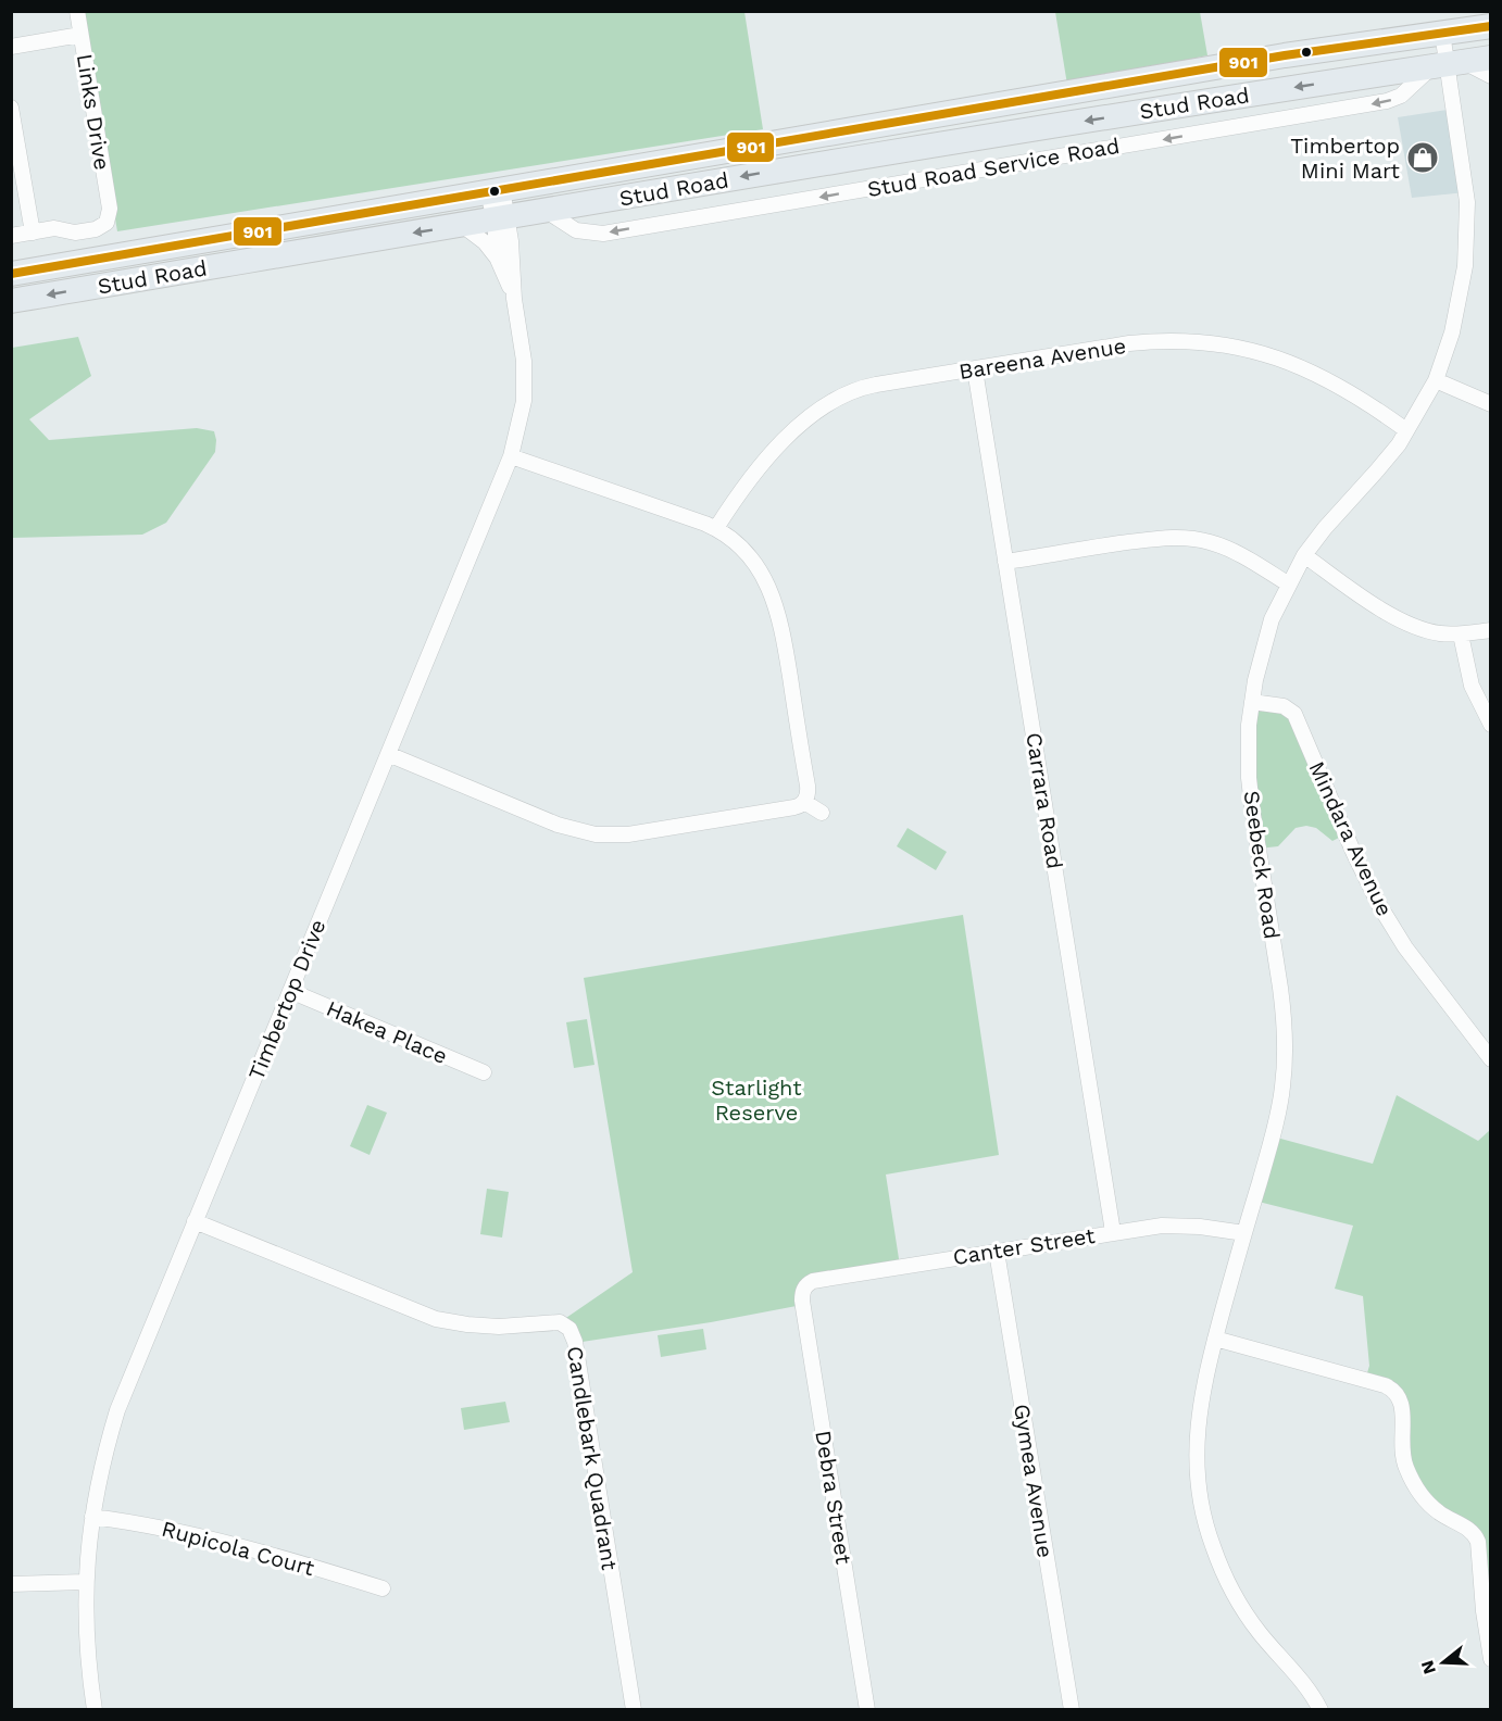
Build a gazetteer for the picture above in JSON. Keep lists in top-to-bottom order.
{
  "streets": {
    "highway": ["Stud Road"],
    "street": [
      "Links Drive",
      "Stud Road Service Road",
      "Bareena Avenue",
      "Carrara Road",
      "Mindara Avenue",
      "Seebeck Road",
      "Timbertop Drive",
      "Hakea Place",
      "Canter Street",
      "Candlebark Quadrant",
      "Gymea Avenue",
      "Debra Street",
      "Rupicola Court"
    ]
  },
  "crossings": [
    ["Stud Road", "Stud Road Service Road"],
    ["Stud Road", "Seebeck Road"],
    ["Stud Road", "Timbertop Drive"],
    ["Stud Road Service Road", "Seebeck Road"],
    ["Bareena Avenue", "Carrara Road"],
    ["Bareena Avenue", "Seebeck Road"],
    ["Carrara Road", "Canter Street"],
    ["Mindara Avenue", "Seebeck Road"],
    ["Seebeck Road", "Canter Street"],
    ["Timbertop Drive", "Hakea Place"],
    ["Timbertop Drive", "Candlebark Quadrant"],
    ["Timbertop Drive", "Rupicola Court"],
    ["Canter Street", "Gymea Avenue"],
    ["Canter Street", "Debra Street"]
  ],
  "one_way": ["Stud Road Service Road"],
  "parks": ["Starlight Reserve"],
  "places": {
    "shop": ["Timbertop Mini Mart"]
  },
  "lines": ["transit line 901"],
  "north": "left"
}
